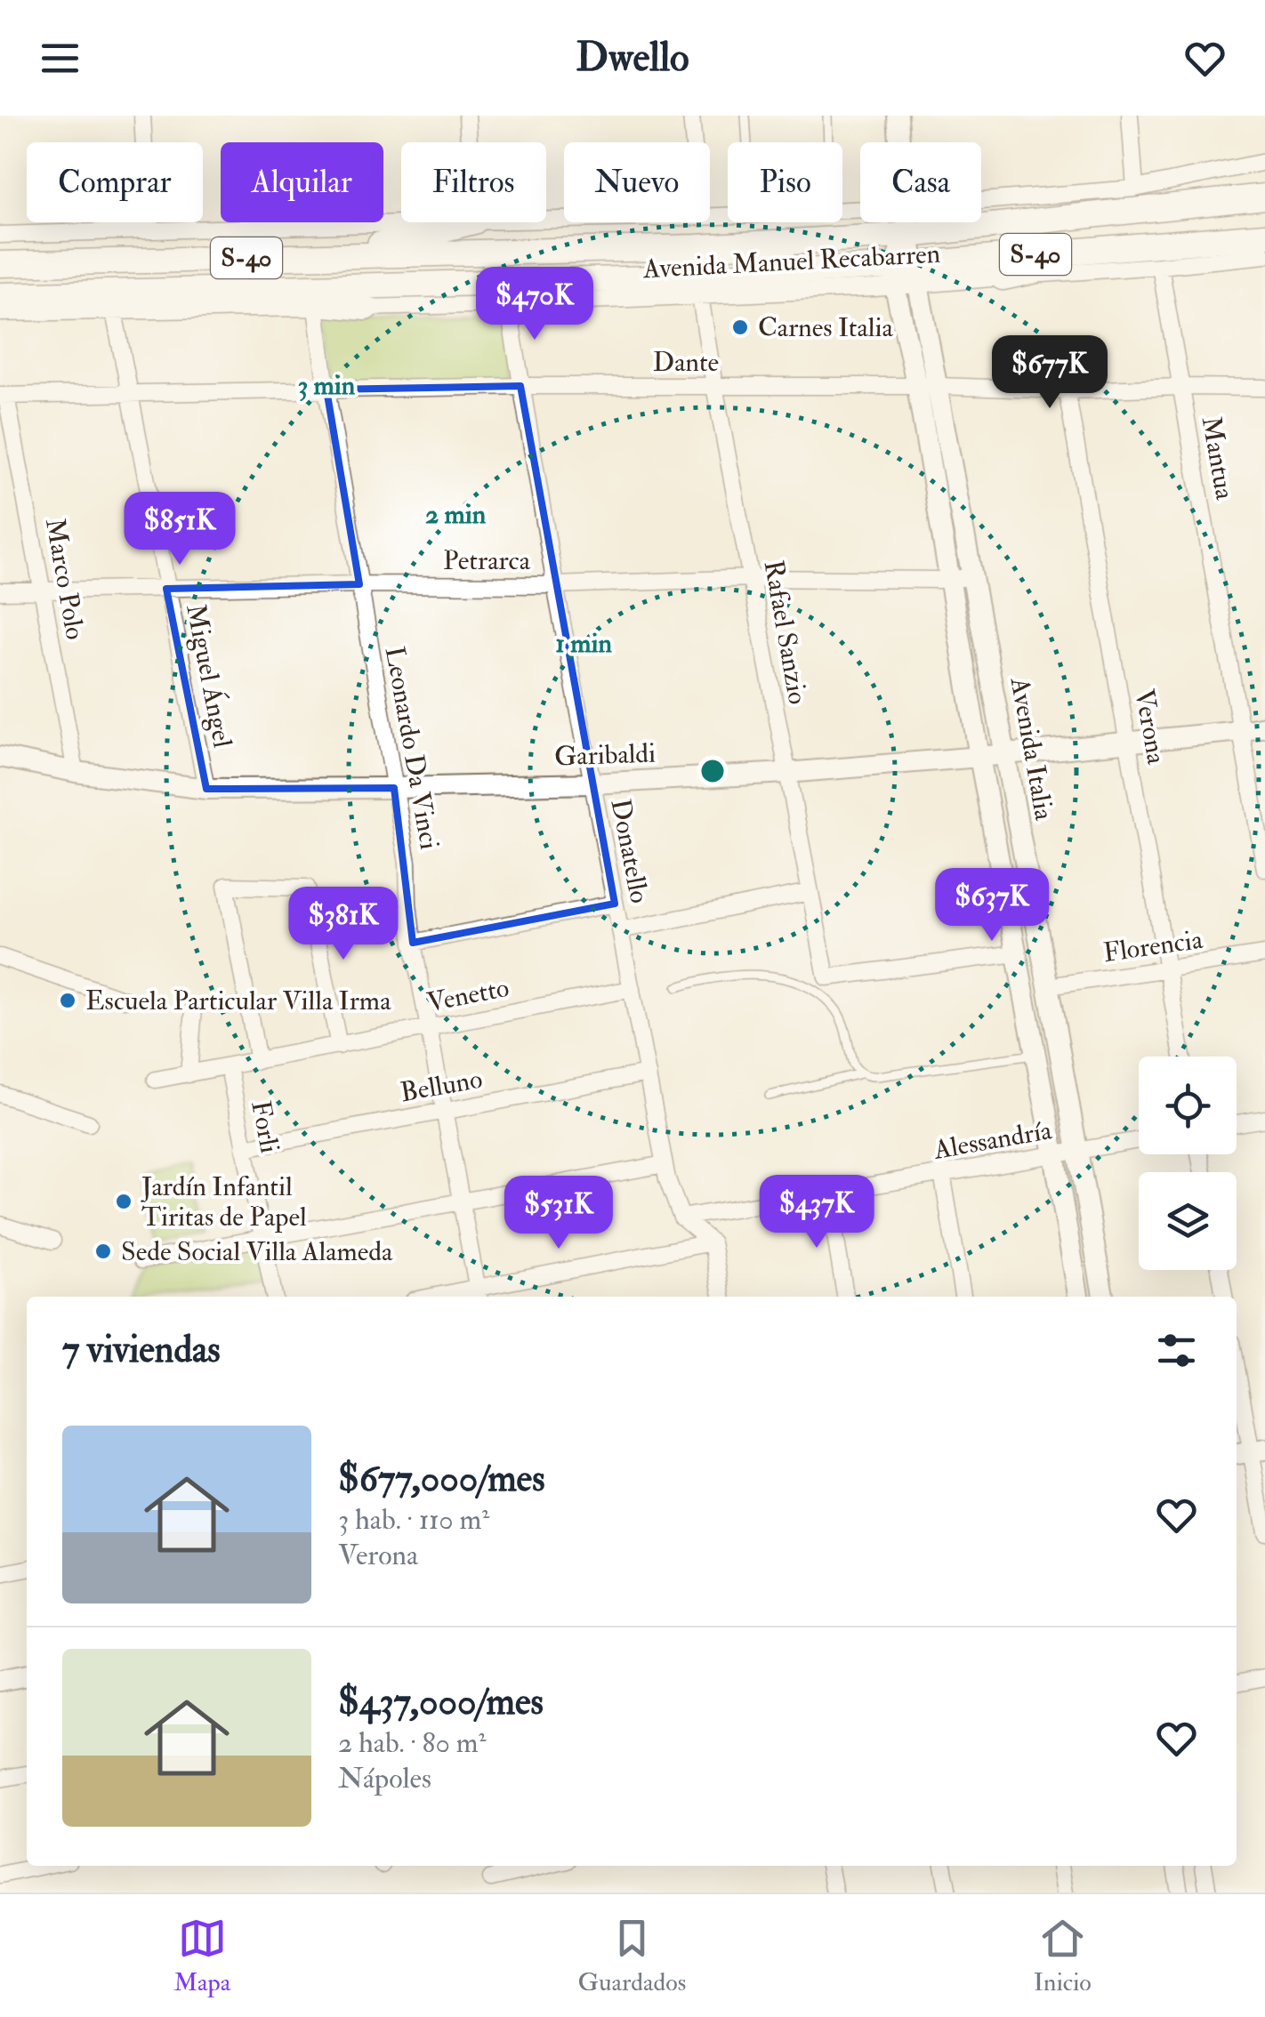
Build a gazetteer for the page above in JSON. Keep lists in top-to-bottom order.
{
  "streets": {
    "main road": ["S-40", "Avenida Manuel Recabarren"],
    "street": [
      "Dante",
      "Mantua",
      "Petrarca",
      "Marco Polo",
      "Rafael Sanzio",
      "Miguel Ángel",
      "Verona",
      "Leonardo Da Vinci",
      "Avenida Italia",
      "Garibaldi",
      "Donatello",
      "Florencia",
      "Venetto",
      "Belluno",
      "Forli",
      "Alessandría"
    ]
  },
  "crossings": [
    ["Avenida Manuel Recabarren", "Mantua"],
    ["Avenida Manuel Recabarren", "Rafael Sanzio"],
    ["Avenida Manuel Recabarren", "Miguel Ángel"],
    ["Avenida Manuel Recabarren", "Leonardo Da Vinci"],
    ["Avenida Manuel Recabarren", "Avenida Italia"],
    ["Avenida Manuel Recabarren", "Donatello"],
    ["Dante", "Mantua"],
    ["Dante", "Marco Polo"],
    ["Dante", "Rafael Sanzio"],
    ["Dante", "Miguel Ángel"],
    ["Dante", "Verona"],
    ["Dante", "Leonardo Da Vinci"],
    ["Dante", "Avenida Italia"],
    ["Dante", "Donatello"],
    ["Mantua", "Garibaldi"],
    ["Petrarca", "Marco Polo"],
    ["Petrarca", "Rafael Sanzio"],
    ["Petrarca", "Miguel Ángel"],
    ["Petrarca", "Leonardo Da Vinci"],
    ["Petrarca", "Avenida Italia"],
    ["Petrarca", "Donatello"],
    ["Marco Polo", "Garibaldi"],
    ["Rafael Sanzio", "Avenida Italia"],
    ["Rafael Sanzio", "Garibaldi"],
    ["Miguel Ángel", "Garibaldi"],
    ["Verona", "Garibaldi"],
    ["Verona", "Florencia"],
    ["Leonardo Da Vinci", "Garibaldi"],
    ["Leonardo Da Vinci", "Venetto"],
    ["Leonardo Da Vinci", "Belluno"],
    ["Avenida Italia", "Garibaldi"],
    ["Avenida Italia", "Florencia"],
    ["Avenida Italia", "Alessandría"],
    ["Garibaldi", "Donatello"],
    ["Donatello", "Venetto"],
    ["Donatello", "Belluno"],
    ["Donatello", "Alessandría"],
    ["Venetto", "Forli"],
    ["Belluno", "Forli"]
  ],
  "places": [
    "Carnes Italia",
    "Escuela Particular Villa Irma",
    "Jardín Infantil Tiritas de Papel",
    "Sede Social Villa Alameda"
  ],
  "page": {
    "header": "Dwello",
    "chip": [
      "Comprar",
      "Alquilar",
      "Filtros",
      "Nuevo",
      "Piso",
      "Casa"
    ],
    "price": [
      "$470K",
      "$677K",
      "$851K",
      "$637K",
      "$381K",
      "$437K",
      "$531K"
    ],
    "heading": "7 viviendas",
    "list": [
      {
        "name": "$677,000/mes",
        "note": "3 hab. · 110 m² · Verona"
      },
      {
        "name": "$437,000/mes",
        "note": "2 hab. · 80 m² · Nápoles"
      }
    ],
    "tabs": ["Mapa", "Guardados", "Inicio"]
  },
  "rings": ["3 min", "2 min", "1 min"]
}
